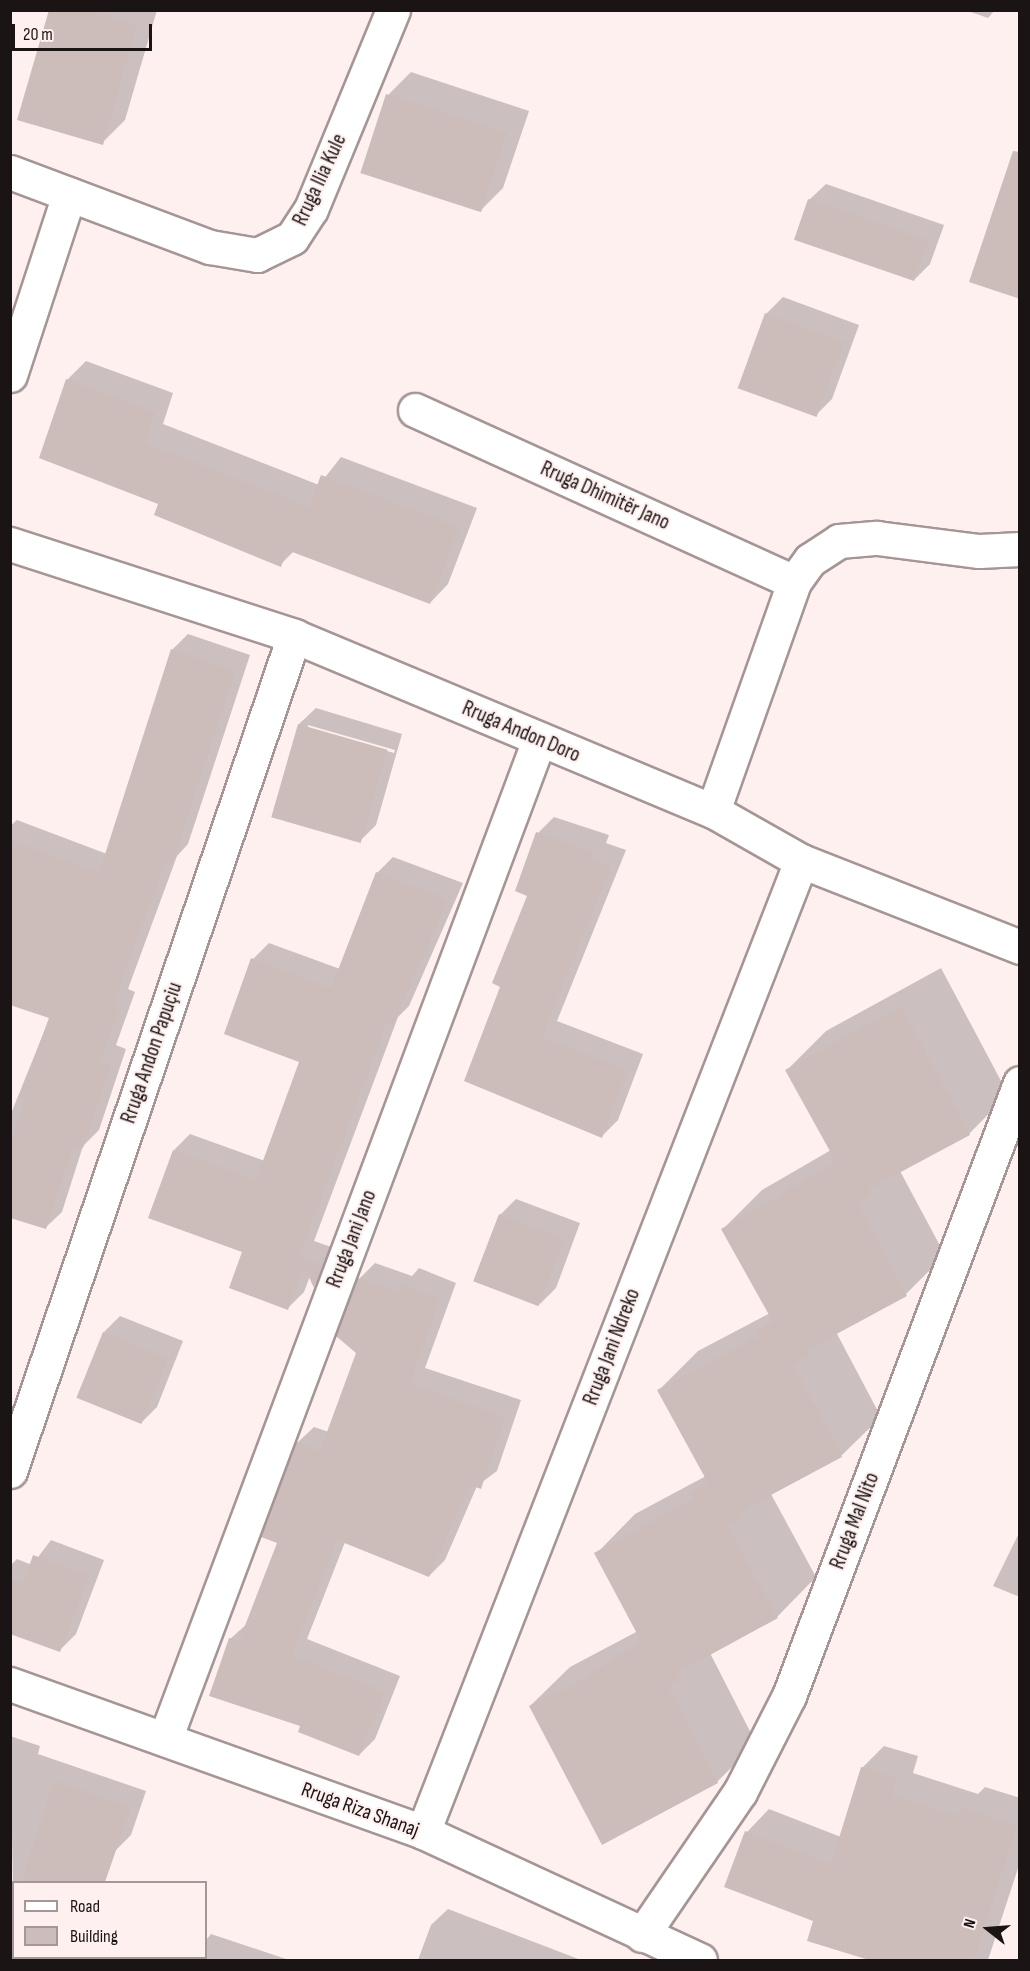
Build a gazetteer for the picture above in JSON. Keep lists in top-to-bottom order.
{
  "streets": {
    "street": [
      "Rruga Ilia Kule",
      "Rruga Dhimitër Jano",
      "Rruga Andon Doro",
      "Rruga Andon Papuçiu",
      "Rruga Jani Jano",
      "Rruga Jani Ndreko",
      "Rruga Mal Nito",
      "Rruga Riza Shanaj"
    ]
  },
  "crossings": [
    ["Rruga Andon Doro", "Rruga Andon Papuçiu"],
    ["Rruga Andon Doro", "Rruga Jani Jano"],
    ["Rruga Andon Doro", "Rruga Jani Ndreko"],
    ["Rruga Jani Jano", "Rruga Riza Shanaj"],
    ["Rruga Jani Ndreko", "Rruga Riza Shanaj"],
    ["Rruga Mal Nito", "Rruga Riza Shanaj"]
  ],
  "legend": ["Road", "Building"],
  "scale_bar": "20 m",
  "north": "left"
}
